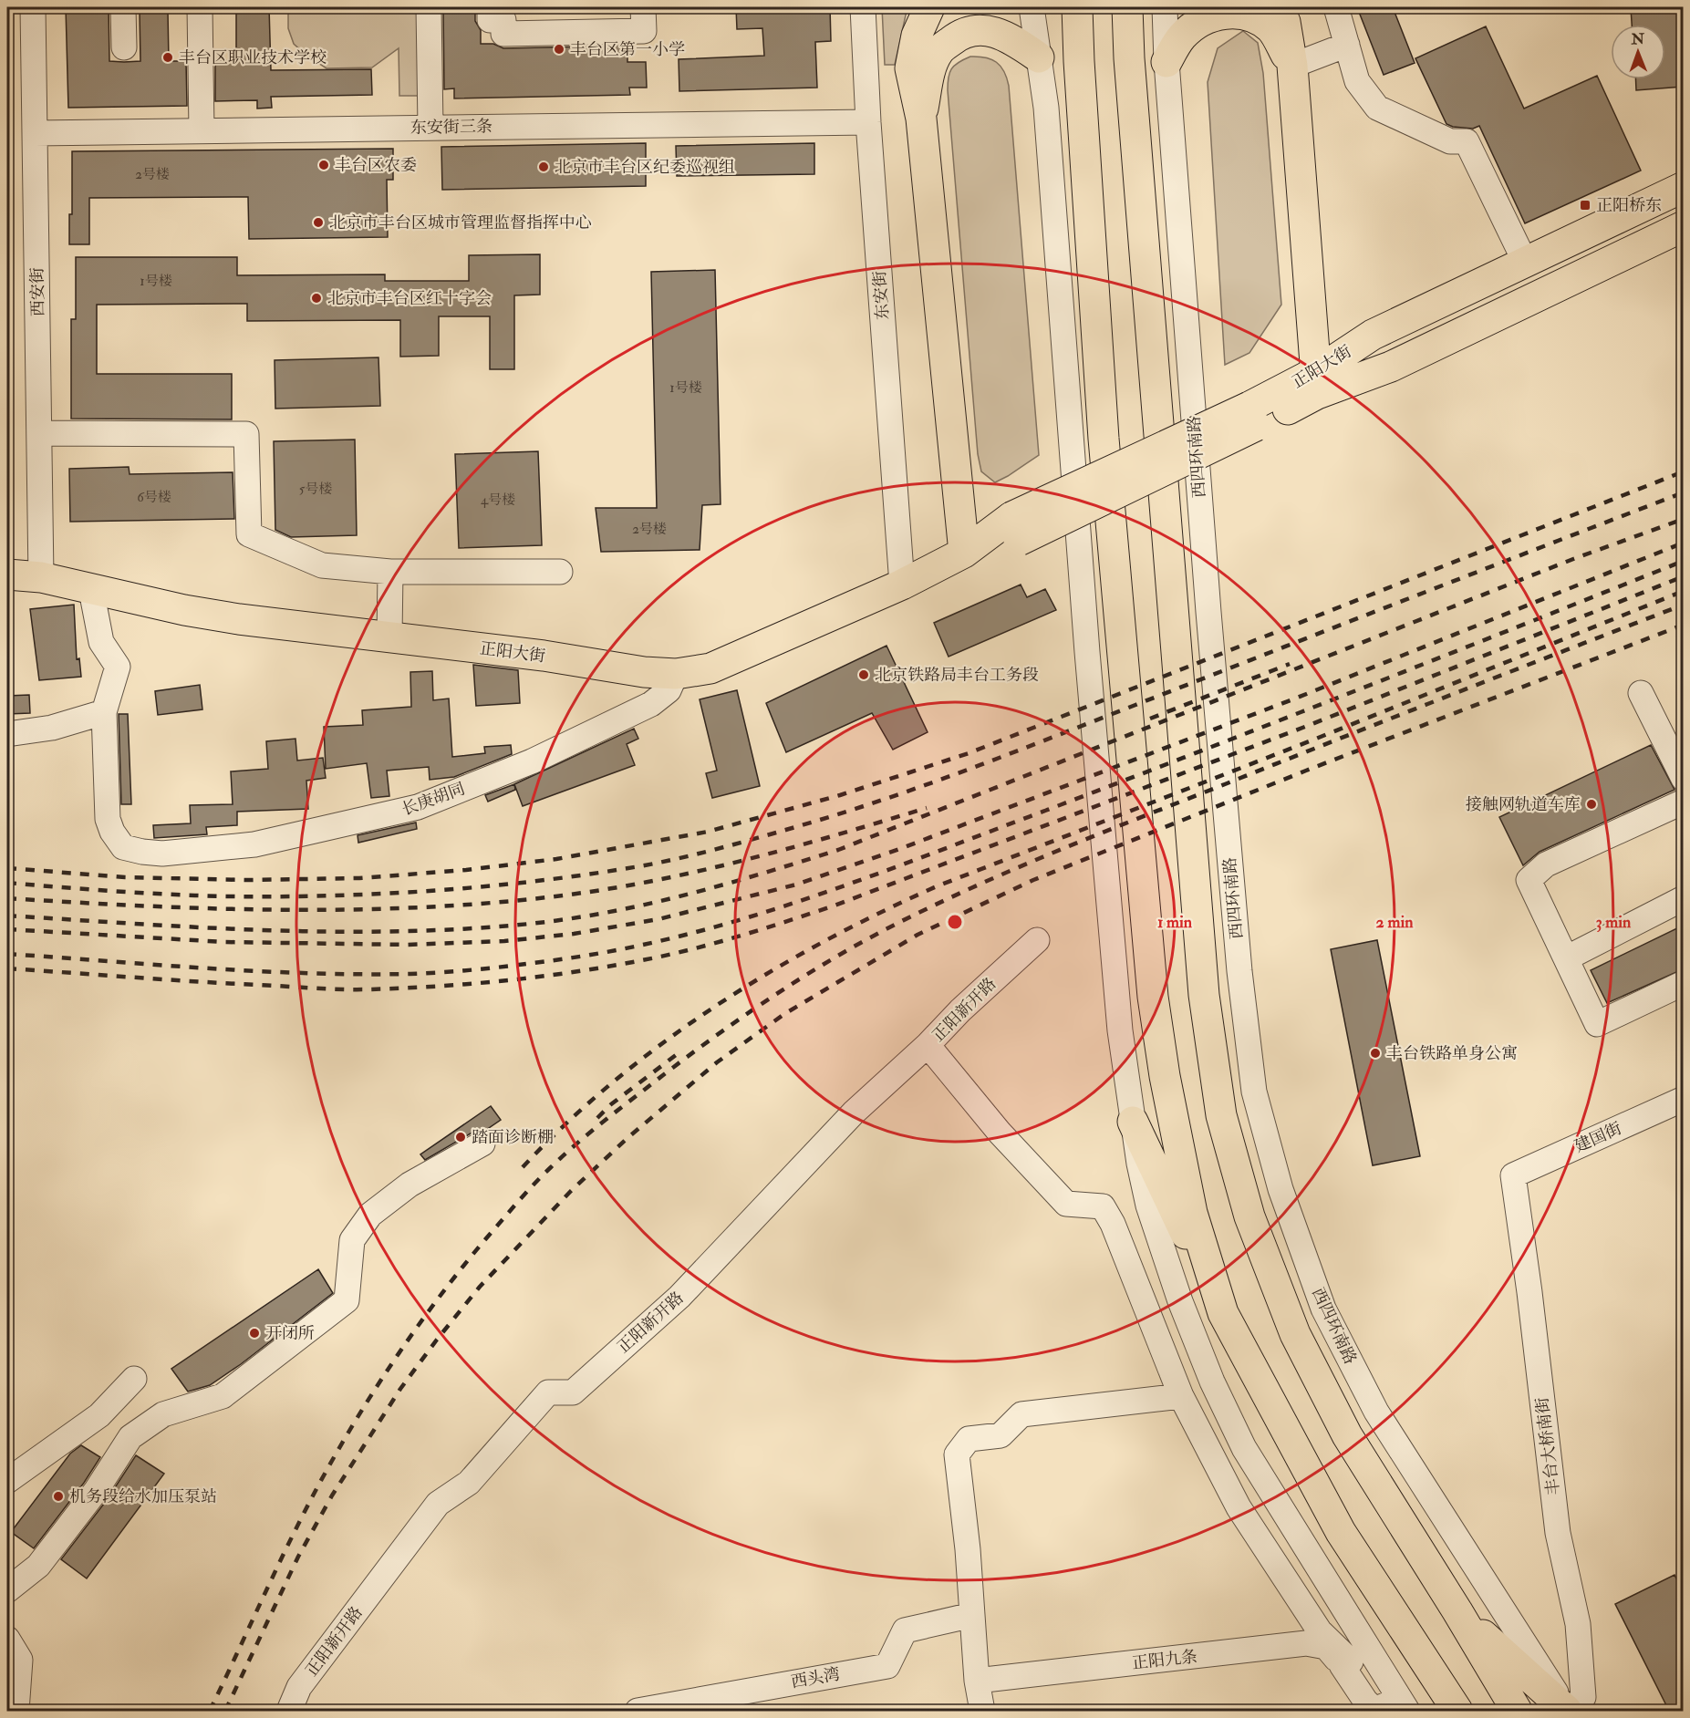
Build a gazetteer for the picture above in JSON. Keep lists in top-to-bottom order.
{
  "streets": {
    "main road": ["正阳大街"],
    "street": [
      "东安街三条",
      "西安街",
      "东安街",
      "西四环南路",
      "长庚胡同",
      "正阳新开路",
      "建国街",
      "丰台大桥南街",
      "正阳九条",
      "西头湾"
    ]
  },
  "crossings": [
    ["东安街三条", "西安街"],
    ["东安街三条", "东安街"],
    ["西安街", "正阳大街"],
    ["东安街", "正阳大街"],
    ["正阳大街", "长庚胡同"],
    ["西四环南路", "丰台大桥南街"],
    ["建国街", "丰台大桥南街"]
  ],
  "places": {
    "other": [
      "丰台区第一小学",
      "丰台区职业技术学校",
      "丰台区农委",
      "北京市丰台区纪委巡视组",
      "北京市丰台区城市管理监督指挥中心",
      "北京市丰台区红十字会",
      "北京铁路局丰台工务段",
      "接触网轨道车库",
      "丰台铁路单身公寓",
      "踏面诊断棚",
      "开闭所",
      "机务段给水加压泵站"
    ],
    "transit": ["正阳桥东"]
  },
  "house_numbers": [
    "2号楼",
    "1号楼",
    "1号楼",
    "5号楼",
    "6号楼",
    "4号楼",
    "2号楼"
  ],
  "north": "top",
  "rings": ["1 min", "2 min", "3 min"]
}
